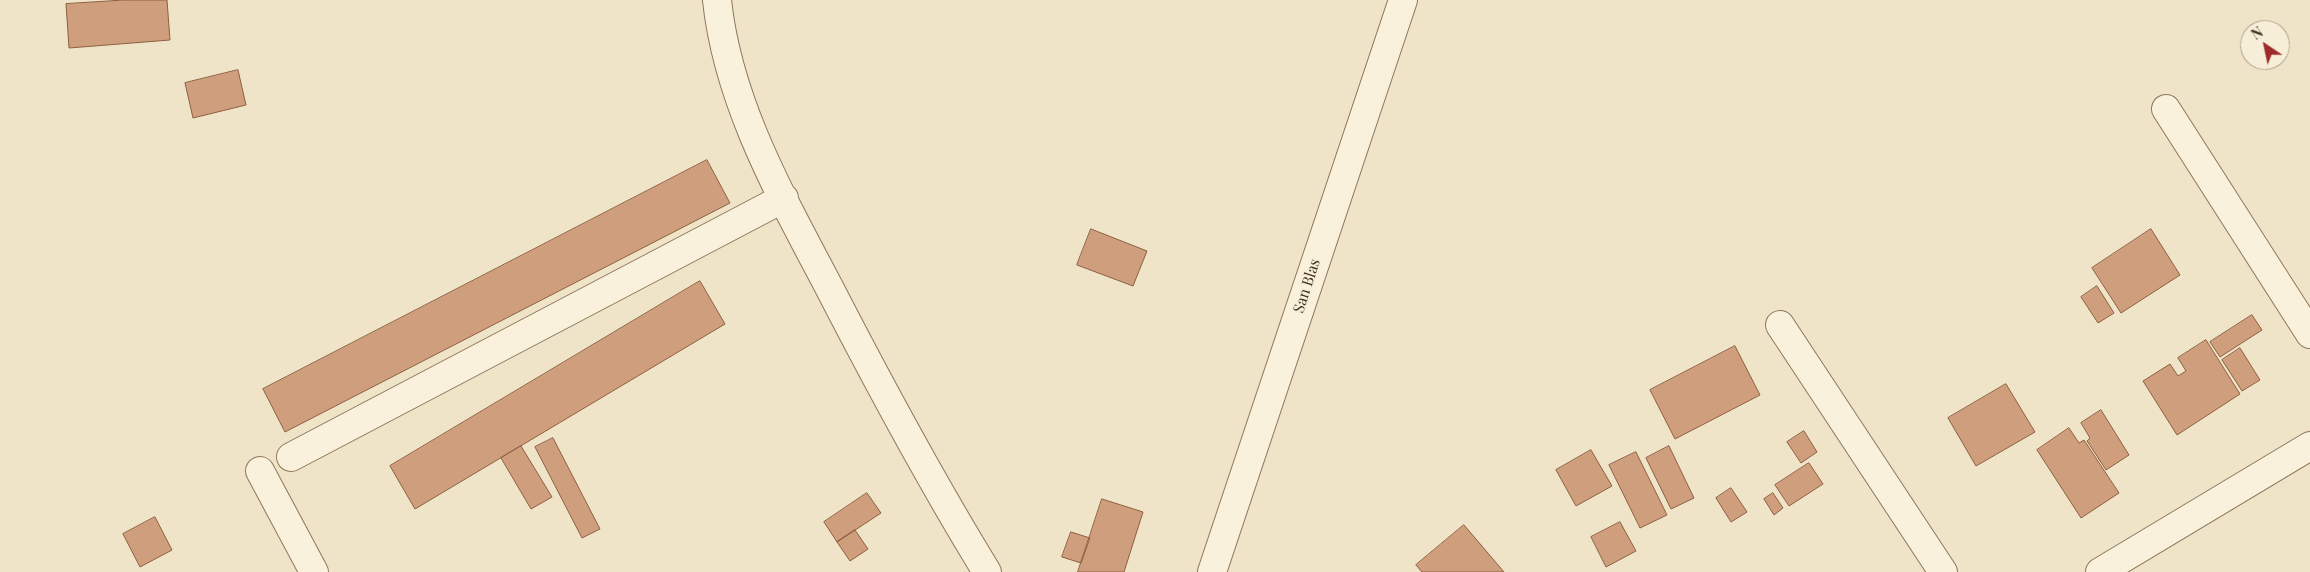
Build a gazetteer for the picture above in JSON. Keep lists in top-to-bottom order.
{
  "streets": {
    "street": ["San Blas"]
  },
  "north": "top left"
}
